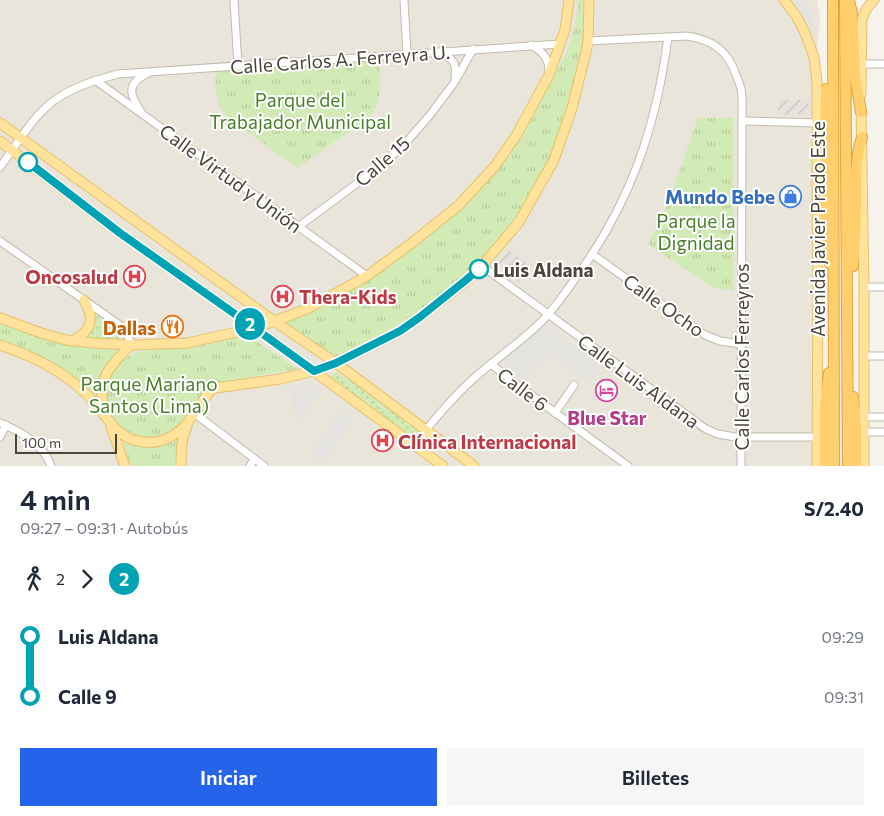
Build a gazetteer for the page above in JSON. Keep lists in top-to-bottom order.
{
  "streets": {
    "highway": ["Avenida Javier Prado Este"],
    "street": [
      "Calle Carlos A. Ferreyra U.",
      "Calle 15",
      "Calle Virtud y Unión",
      "Calle Ocho",
      "Calle Carlos Ferreyros",
      "Calle Luis Aldana",
      "Calle 6"
    ]
  },
  "crossings": [
    ["Calle Carlos A. Ferreyra U.", "Calle 15"],
    ["Calle Carlos A. Ferreyra U.", "Calle Virtud y Unión"],
    ["Calle 15", "Calle Virtud y Unión"],
    ["Avenida Javier Prado Este", "Calle Luis Aldana"],
    ["Calle Ocho", "Calle Carlos Ferreyros"],
    ["Calle Carlos Ferreyros", "Calle Luis Aldana"]
  ],
  "parks": ["Parque del Trabajador Municipal", "Parque la Dignidad", "Parque Mariano Santos (Lima)"],
  "places": {
    "shop": ["Mundo Bebe"],
    "other": ["Luis Aldana"],
    "hospital": ["Oncosalud", "Thera-Kids", "Clínica Internacional"],
    "restaurant": ["Dallas"],
    "hotel": ["Blue Star"]
  },
  "lines": ["bus line 2"],
  "scale_bar": "100 m",
  "page": {
    "on_map": "2",
    "scale": "100 m",
    "heading": ["4 min", "09:27 – 09:31 · Autobús", "S/2.40"],
    "legs": ["2", "2"],
    "list": [
      {
        "name": "Luis Aldana",
        "value": "09:29"
      },
      {
        "name": "Calle 9",
        "value": "09:31"
      }
    ],
    "buttons": ["Iniciar", "Billetes"]
  }
}
